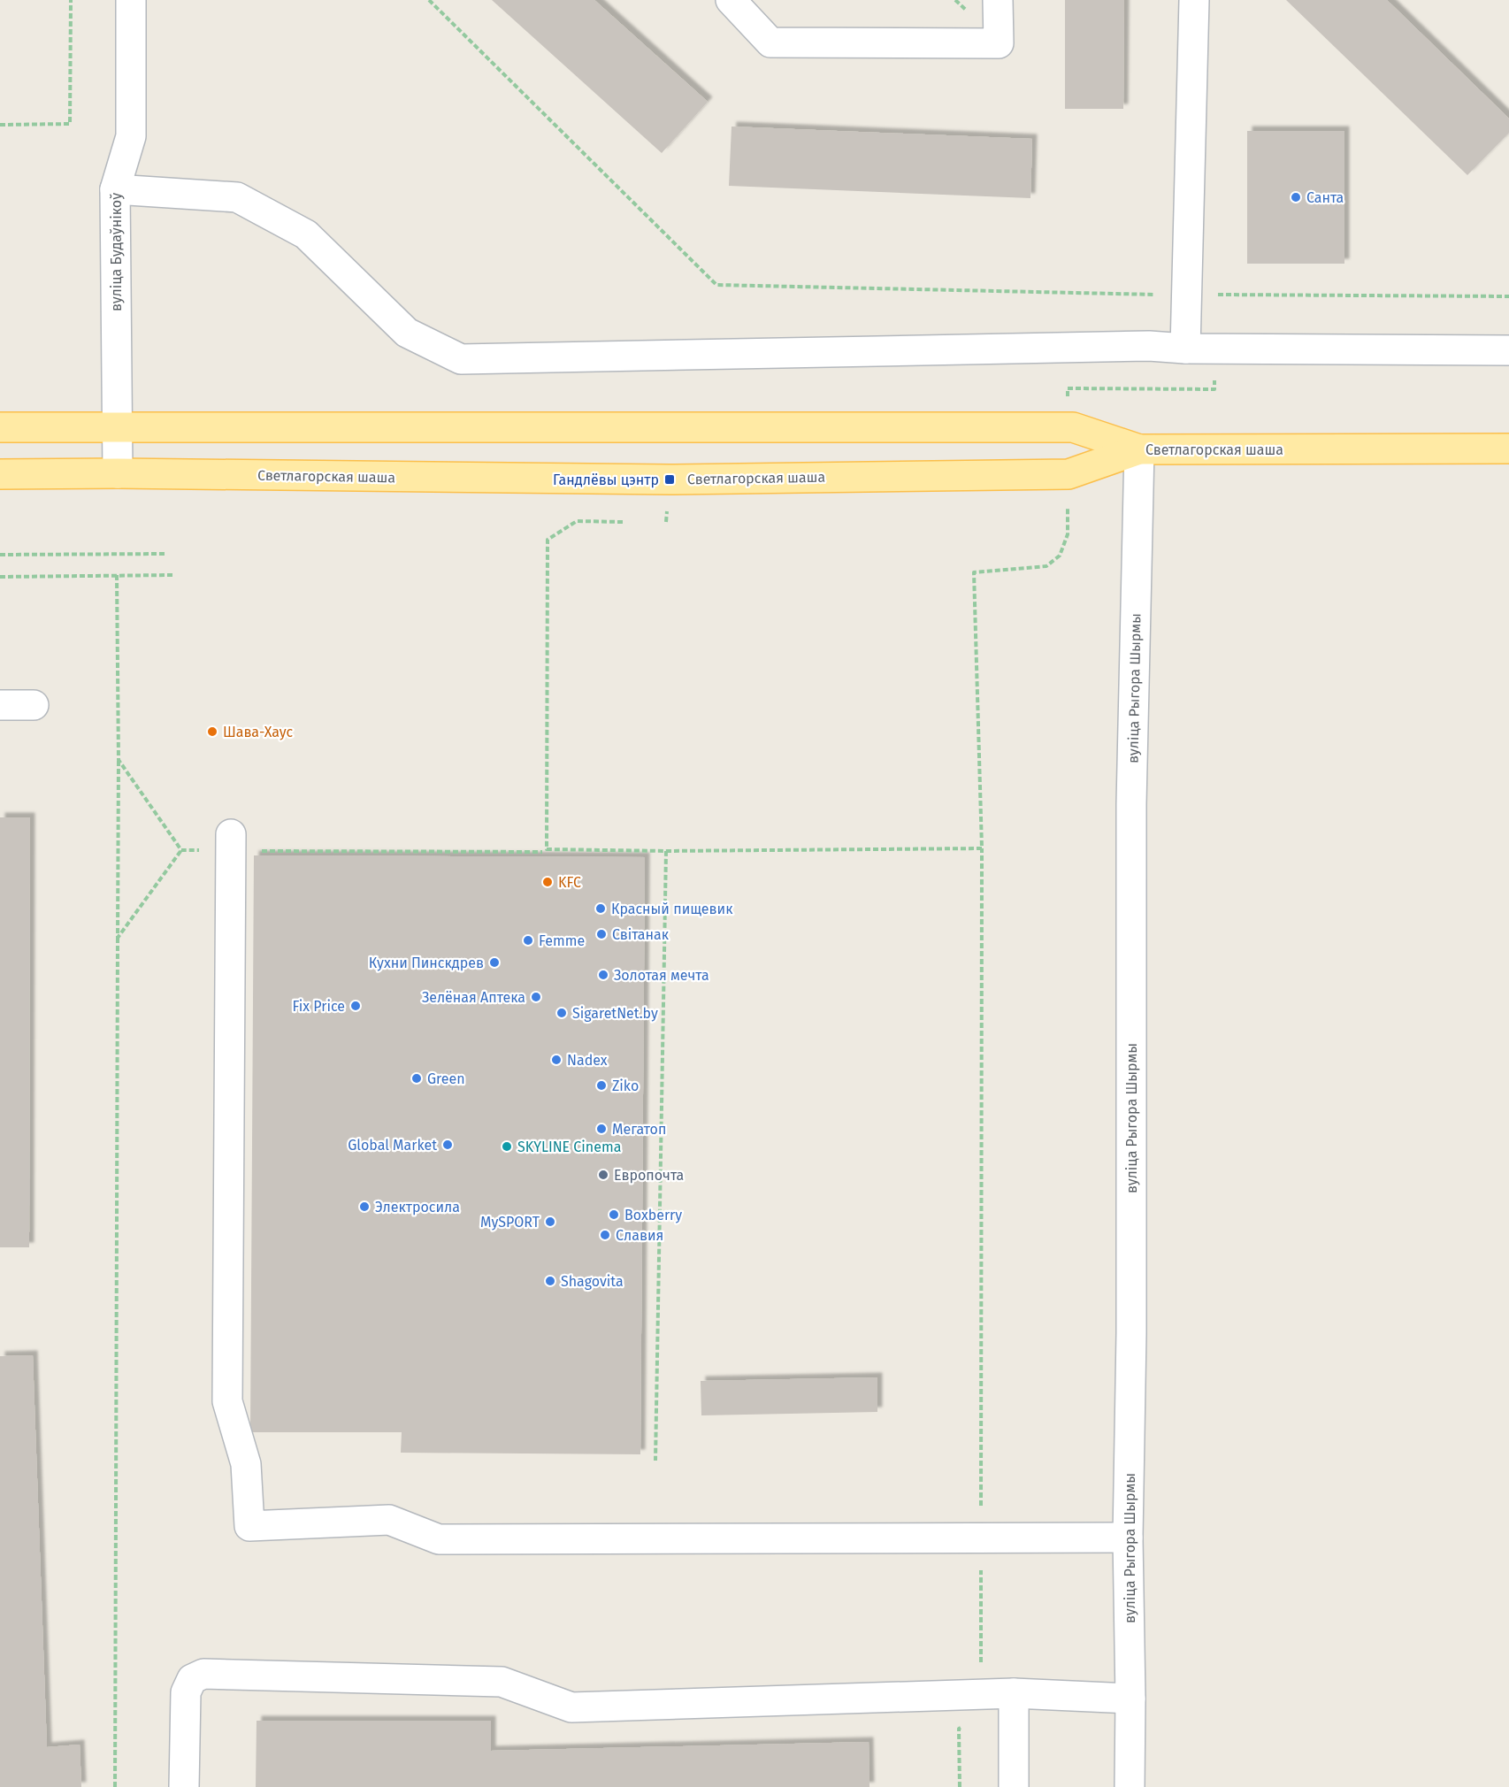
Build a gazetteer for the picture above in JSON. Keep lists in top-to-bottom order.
{
  "streets": {
    "main road": ["Светлагорская шаша"],
    "street": ["вуліца Будаўнікоў", "вуліца Рыгора Шырмы"]
  },
  "crossings": [
    ["вуліца Будаўнікоў", "Светлагорская шаша"],
    ["Светлагорская шаша", "вуліца Рыгора Шырмы"]
  ],
  "places": {
    "other": [
      "Санта",
      "Шава-Хаус",
      "KFC",
      "Красный пищевик",
      "Світанак",
      "Femme",
      "Кухни Пинскдрев",
      "Золотая мечта",
      "Зелёная Аптека",
      "Fix Price",
      "SigaretNet.by",
      "Nadex",
      "Green",
      "Ziko",
      "Мегатоп",
      "Global Market",
      "SKYLINE Cinema",
      "Европочта",
      "Электросила",
      "Boxberry",
      "MySPORT",
      "Славия",
      "Shagovita"
    ],
    "transit": ["Гандлёвы цэнтр"]
  }
}
